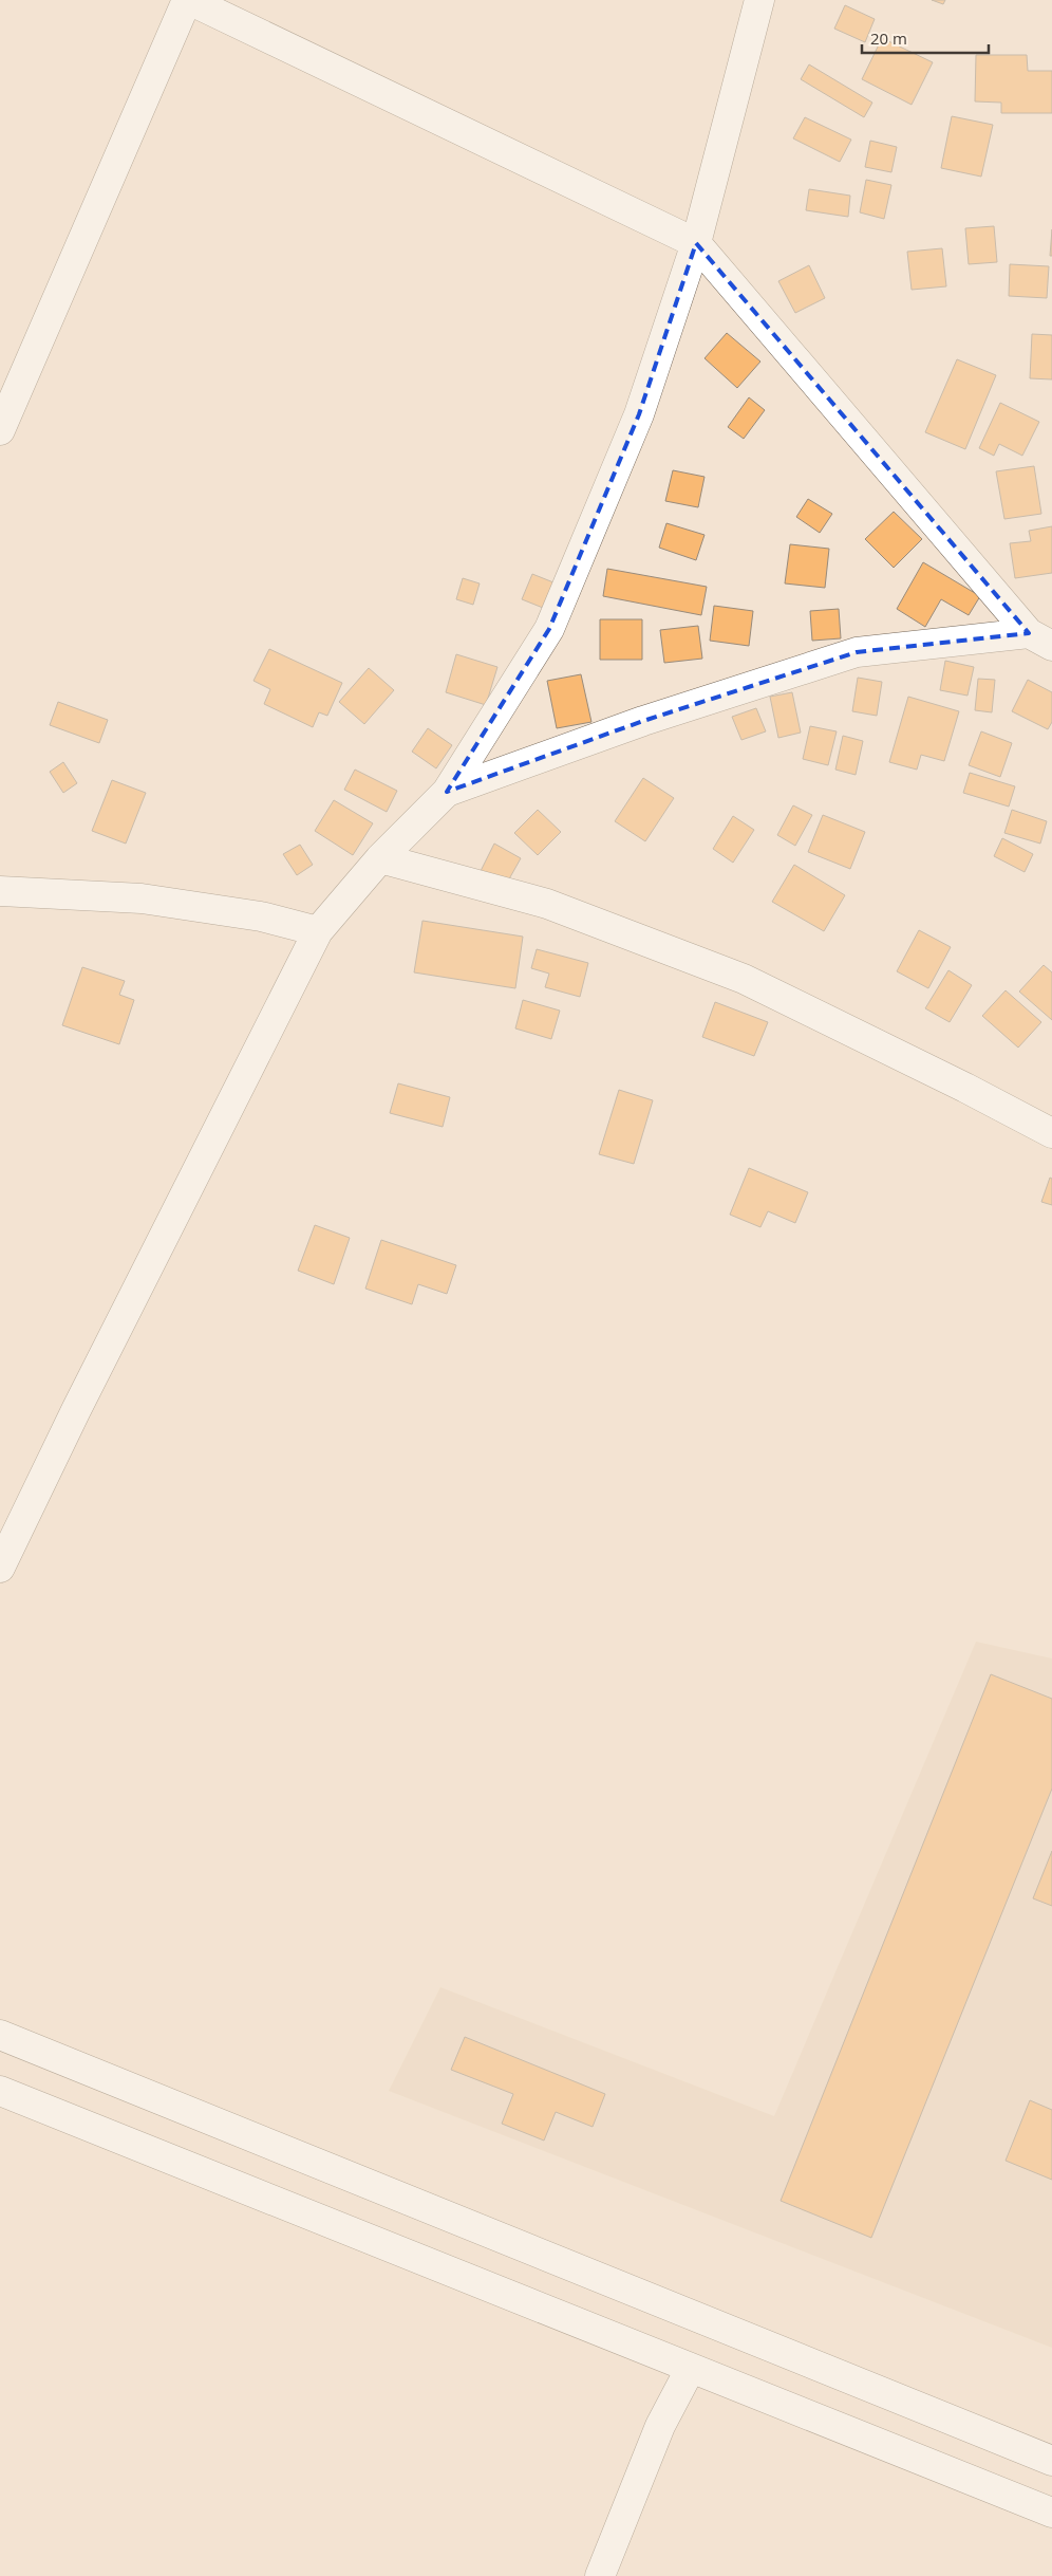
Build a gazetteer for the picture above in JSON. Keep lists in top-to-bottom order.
{
  "scale_bar": "20 m"
}
